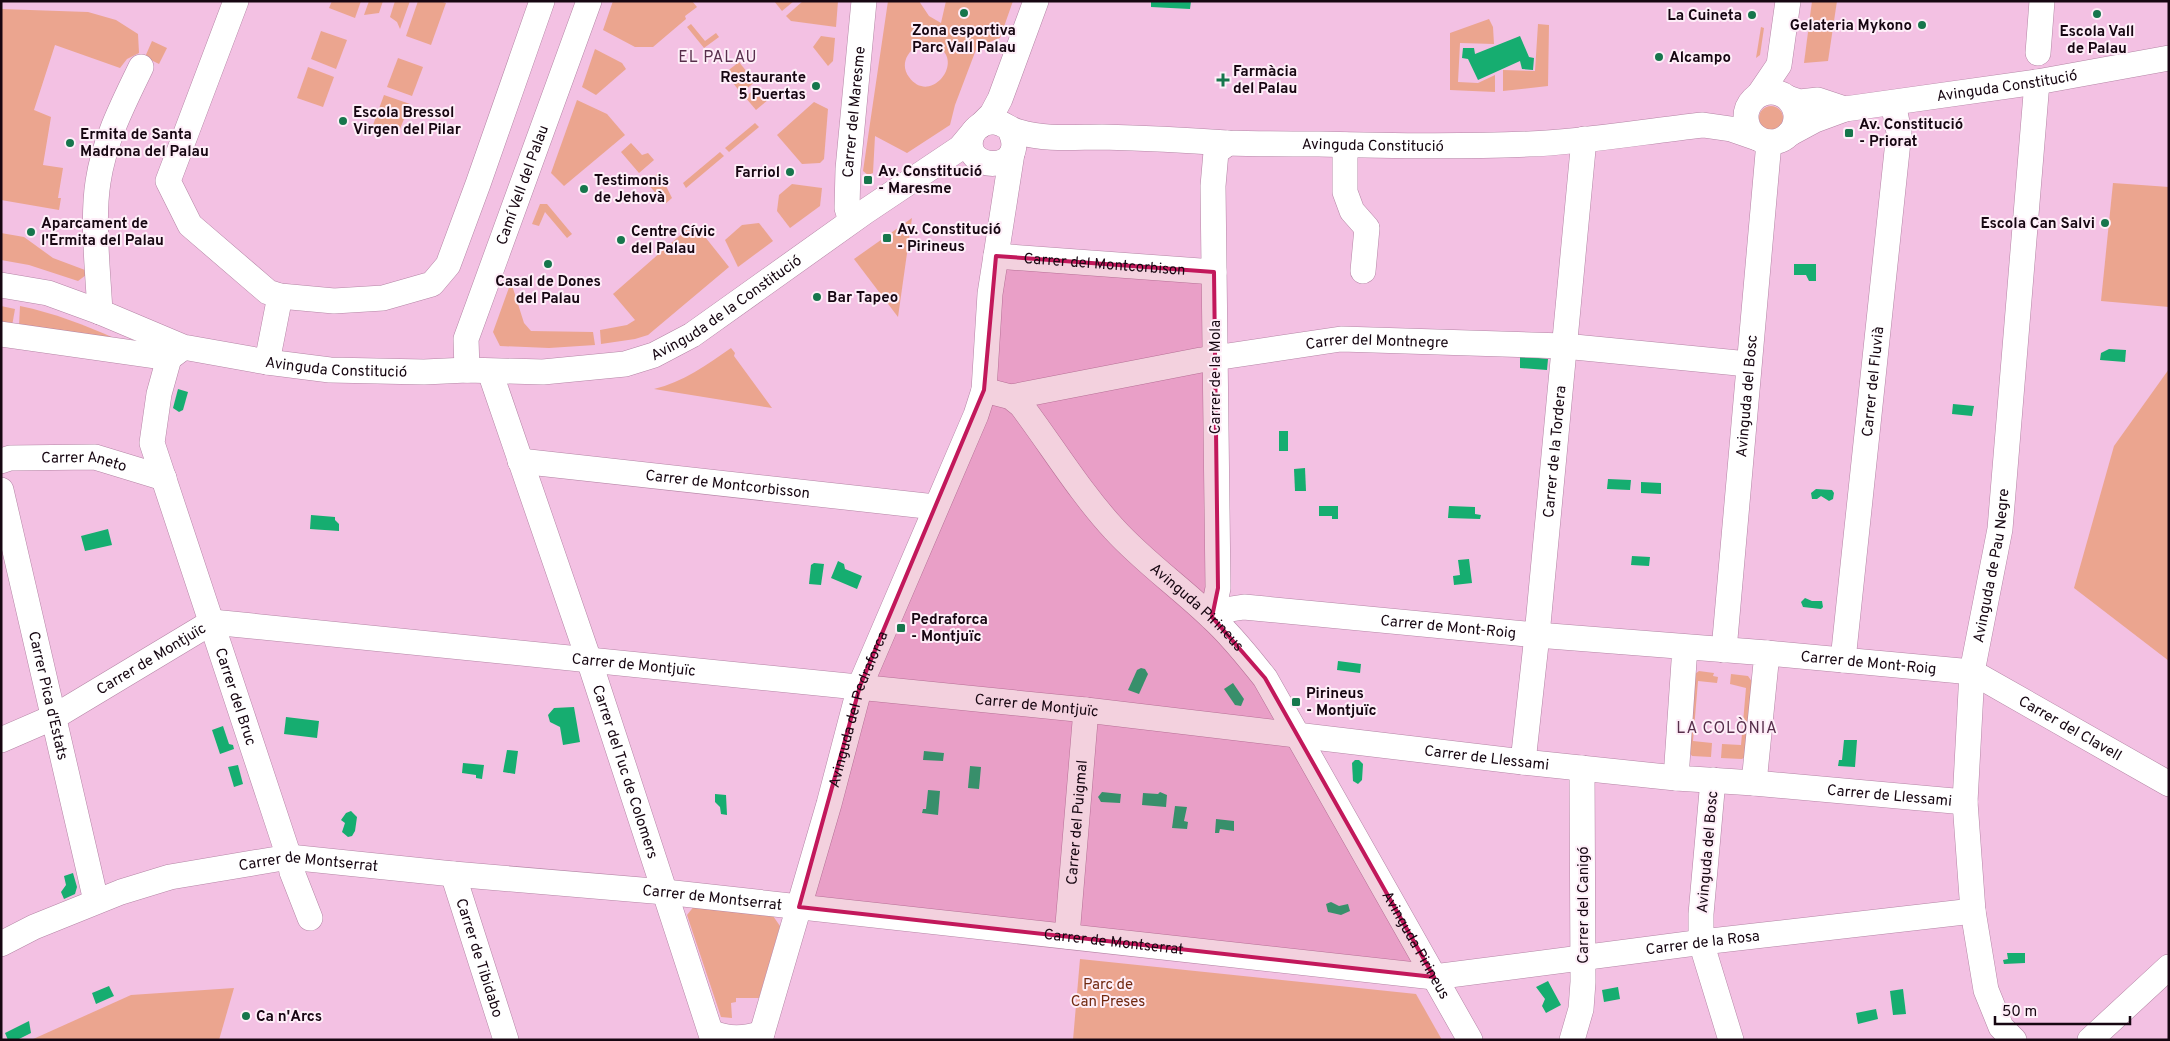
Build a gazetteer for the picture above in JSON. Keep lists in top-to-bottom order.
{
  "streets": {
    "street": [
      "Avinguda Constitució",
      "Carrer del Maresme",
      "Camí Vell del Palau",
      "Carrer del Montcorbison",
      "Avinguda de la Constitució",
      "Carrer del Montnegre",
      "Carrer de la Mola",
      "Carrer del Fluvià",
      "Avinguda del Bosc",
      "Carrer de la Tordera",
      "Carrer Aneto",
      "Carrer de Montcorbisson",
      "Avinguda de Pau Negre",
      "Avinguda Pirineus",
      "Carrer de Mont-Roig",
      "Carrer de Montjuïc",
      "Carrer Pica d'Estats",
      "Carrer del Bruc",
      "Avinguda del Pedraforca",
      "Carrer del Clavell",
      "Carrer de Llessami",
      "Carrer del Tuc de Colomers",
      "Carrer del Puigmal",
      "Carrer de Montserrat",
      "Carrer del Canigó",
      "Carrer de la Rosa",
      "Carrer de Tibidabo"
    ]
  },
  "crossings": [
    ["Avinguda Constitució", "Camí Vell del Palau"],
    ["Avinguda Constitució", "Avinguda de la Constitució"],
    ["Avinguda Constitució", "Carrer de la Mola"],
    ["Avinguda Constitució", "Carrer del Fluvià"],
    ["Avinguda Constitució", "Avinguda del Bosc"],
    ["Avinguda Constitució", "Carrer de la Tordera"],
    ["Avinguda Constitució", "Avinguda de Pau Negre"],
    ["Avinguda Constitució", "Carrer del Bruc"],
    ["Avinguda Constitució", "Carrer del Tuc de Colomers"],
    ["Carrer del Maresme", "Avinguda de la Constitució"],
    ["Camí Vell del Palau", "Avinguda de la Constitució"],
    ["Camí Vell del Palau", "Carrer del Tuc de Colomers"],
    ["Carrer del Montcorbison", "Carrer de la Mola"],
    ["Avinguda de la Constitució", "Carrer del Tuc de Colomers"],
    ["Carrer del Montnegre", "Carrer de la Mola"],
    ["Carrer del Montnegre", "Avinguda del Bosc"],
    ["Carrer del Montnegre", "Carrer de la Tordera"],
    ["Carrer del Montnegre", "Avinguda Pirineus"],
    ["Carrer de la Mola", "Avinguda Pirineus"],
    ["Carrer de la Mola", "Carrer de Mont-Roig"],
    ["Carrer del Fluvià", "Carrer de Mont-Roig"],
    ["Avinguda del Bosc", "Carrer de Mont-Roig"],
    ["Avinguda del Bosc", "Carrer de Llessami"],
    ["Avinguda del Bosc", "Carrer de la Rosa"],
    ["Carrer de la Tordera", "Carrer de Mont-Roig"],
    ["Carrer de la Tordera", "Carrer de Llessami"],
    ["Carrer Aneto", "Carrer del Bruc"],
    ["Carrer de Montcorbisson", "Avinguda del Pedraforca"],
    ["Carrer de Montcorbisson", "Carrer del Tuc de Colomers"],
    ["Avinguda de Pau Negre", "Carrer de Mont-Roig"],
    ["Avinguda de Pau Negre", "Carrer del Clavell"],
    ["Avinguda de Pau Negre", "Carrer de Llessami"],
    ["Avinguda de Pau Negre", "Carrer de la Rosa"],
    ["Avinguda Pirineus", "Carrer de Mont-Roig"],
    ["Avinguda Pirineus", "Carrer de Montjuïc"],
    ["Avinguda Pirineus", "Carrer de Llessami"],
    ["Avinguda Pirineus", "Carrer de Montserrat"],
    ["Avinguda Pirineus", "Carrer de la Rosa"],
    ["Carrer de Mont-Roig", "Carrer del Clavell"],
    ["Carrer de Montjuïc", "Carrer Pica d'Estats"],
    ["Carrer de Montjuïc", "Carrer del Bruc"],
    ["Carrer de Montjuïc", "Avinguda del Pedraforca"],
    ["Carrer de Montjuïc", "Carrer de Llessami"],
    ["Carrer de Montjuïc", "Carrer del Tuc de Colomers"],
    ["Carrer de Montjuïc", "Carrer del Puigmal"],
    ["Carrer Pica d'Estats", "Carrer de Montserrat"],
    ["Carrer del Bruc", "Carrer de Montserrat"],
    ["Avinguda del Pedraforca", "Carrer del Tuc de Colomers"],
    ["Avinguda del Pedraforca", "Carrer de Montserrat"],
    ["Carrer de Llessami", "Carrer del Canigó"],
    ["Carrer del Tuc de Colomers", "Carrer de Montserrat"],
    ["Carrer del Puigmal", "Carrer de Montserrat"],
    ["Carrer de Montserrat", "Carrer de la Rosa"],
    ["Carrer de Montserrat", "Carrer de Tibidabo"],
    ["Carrer del Canigó", "Carrer de la Rosa"]
  ],
  "districts": ["EL PALAU", "LA COLÒNIA"],
  "parks": ["Parc de Can Preses"],
  "places": {
    "other": [
      "Zona esportiva Parc Vall Palau",
      "Escola Vall de Palau",
      "La Cuineta",
      "Gelateria Mykono",
      "Alcampo",
      "Restaurante 5 Puertas",
      "Escola Bressol Virgen del Pilar",
      "Ermita de Santa Madrona del Palau",
      "Farriol",
      "Testimonis de Jehovà",
      "Escola Can Salvi",
      "Aparcament de l'Ermita del Palau",
      "Centre Cívic del Palau",
      "Casal de Dones del Palau",
      "Bar Tapeo",
      "Ca n'Arcs"
    ],
    "health": ["Farmàcia del Palau"],
    "transit": [
      "Av. Constitució - Priorat",
      "Av. Constitució - Maresme",
      "Av. Constitució - Pirineus",
      "Pedraforca - Montjuïc",
      "Pirineus - Montjuïc"
    ]
  },
  "scale_bar": "50 m"
}
